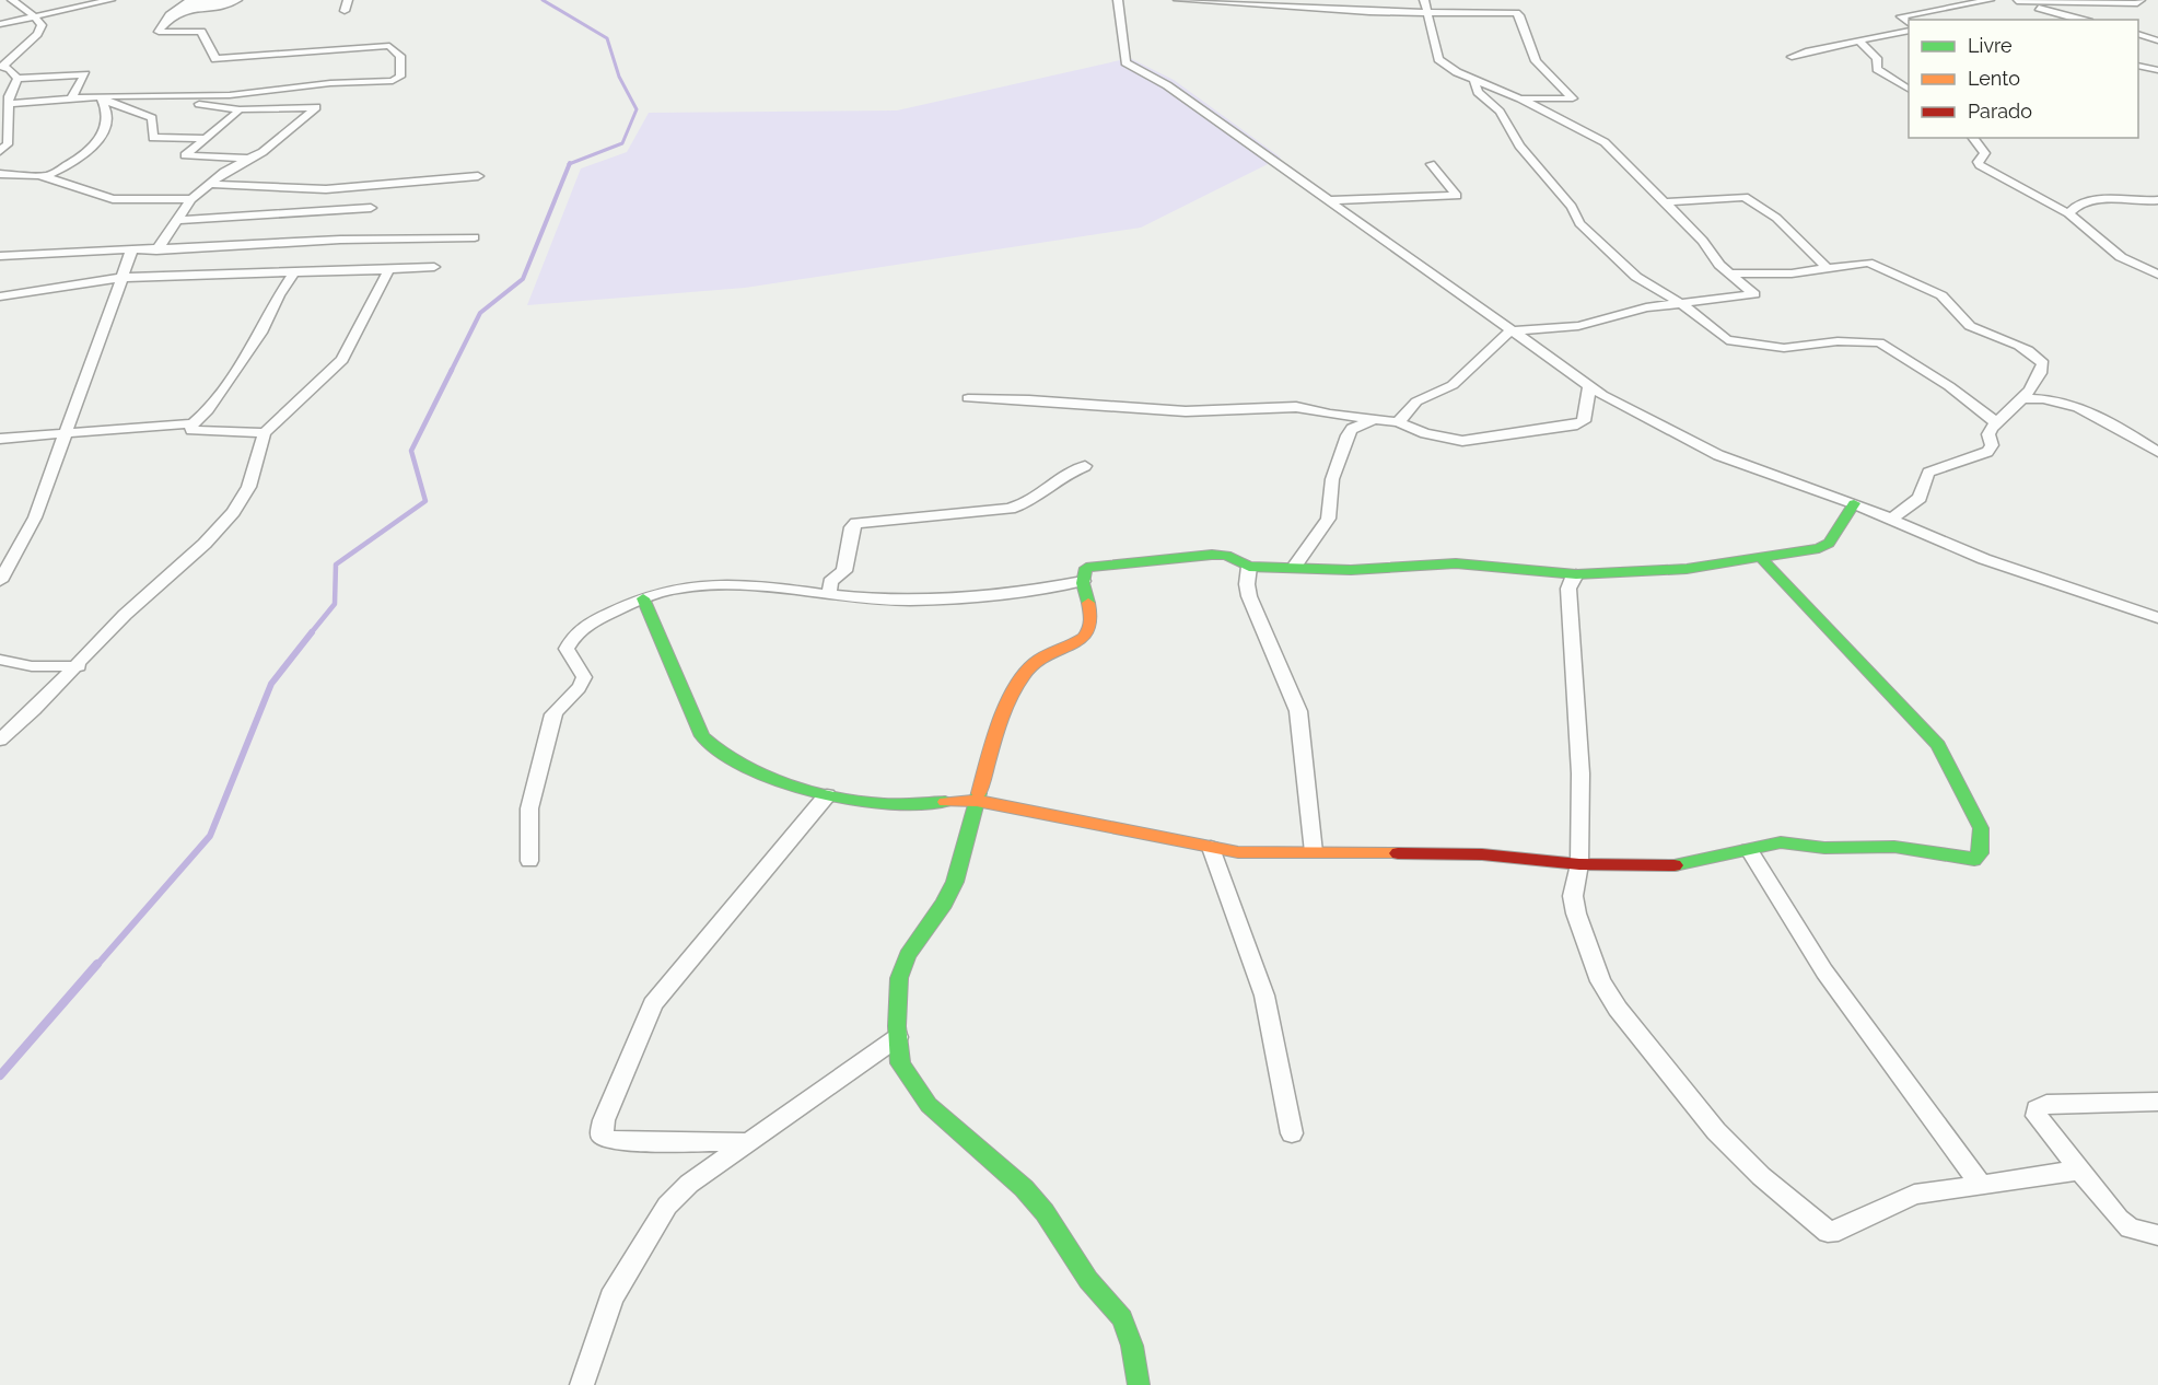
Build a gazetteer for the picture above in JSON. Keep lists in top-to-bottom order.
{
  "legend": ["Livre", "Lento", "Parado"]
}
